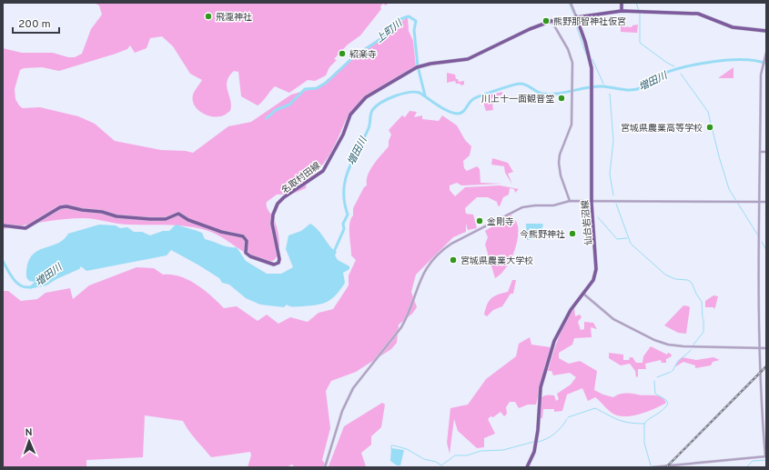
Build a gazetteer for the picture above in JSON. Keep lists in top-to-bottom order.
{
  "streets": {
    "main road": ["名取村田線", "仙台岩沼線"]
  },
  "crossings": [
    ["名取村田線", "仙台岩沼線"]
  ],
  "water": ["上町川", "増田川"],
  "places": [
    "飛瀧神社",
    "熊野那智神社仮宮",
    "紹楽寺",
    "川上十一面観音堂",
    "宮城県農業高等学校",
    "金剛寺",
    "今熊野神社",
    "宮城県農業大学校"
  ],
  "scale_bar": "200 m",
  "north": "top"
}
